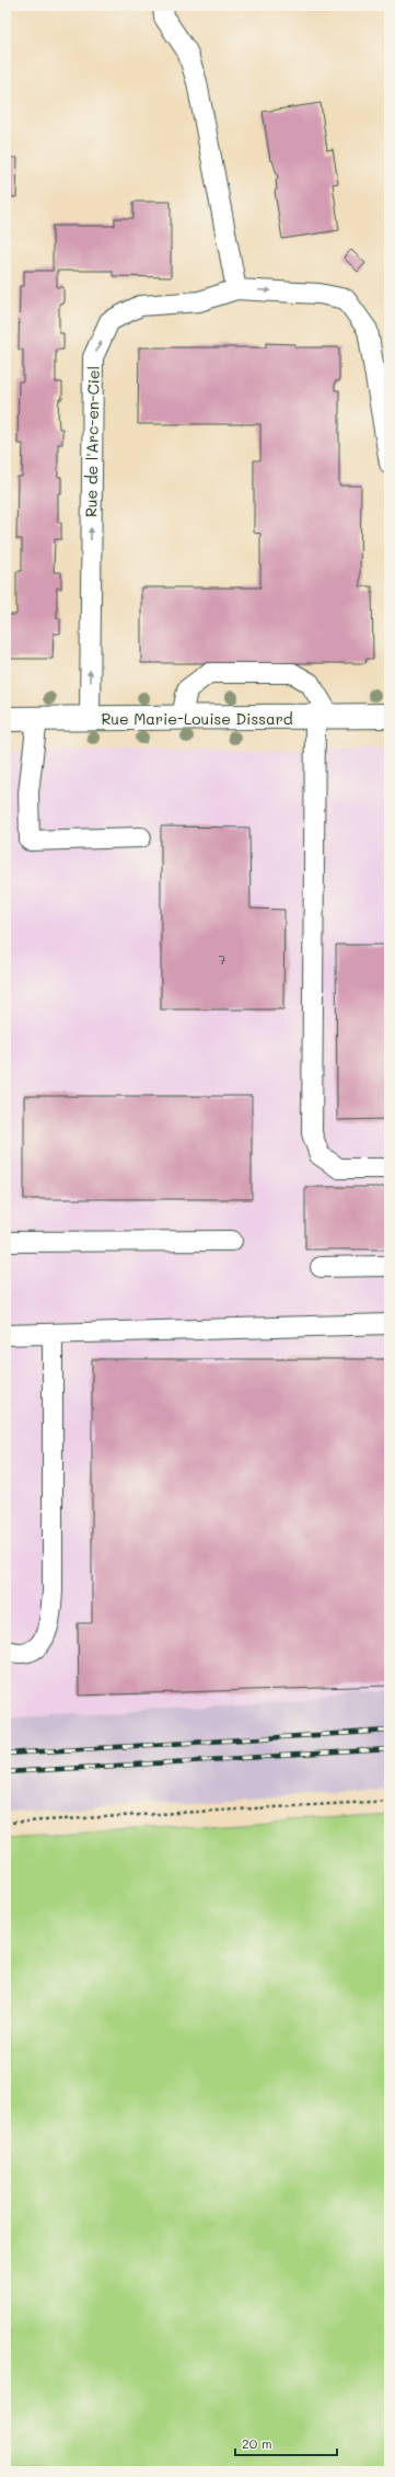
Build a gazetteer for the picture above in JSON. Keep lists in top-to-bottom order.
{
  "streets": {
    "street": ["Rue Marie-Louise Dissard"],
    "lane": ["Rue de l'Arc-en-Ciel"]
  },
  "crossings": [
    ["Rue de l'Arc-en-Ciel", "Rue Marie-Louise Dissard"]
  ],
  "house_numbers": ["7"],
  "scale_bar": "20 m"
}
